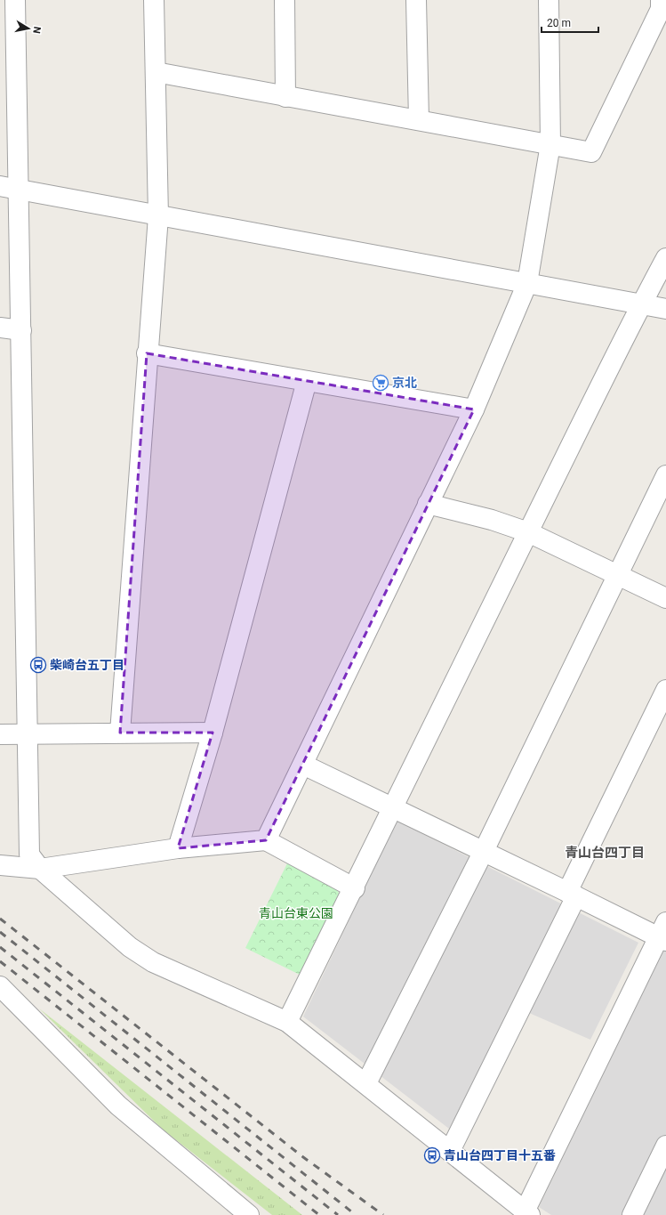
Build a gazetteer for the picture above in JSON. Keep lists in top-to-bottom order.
{
  "districts": ["青山台四丁目"],
  "parks": ["青山台東公園"],
  "places": {
    "supermarket": ["京北"],
    "bus stop": ["柴崎台五丁目", "青山台四丁目十五番"]
  },
  "scale_bar": "20 m",
  "north": "right"
}
